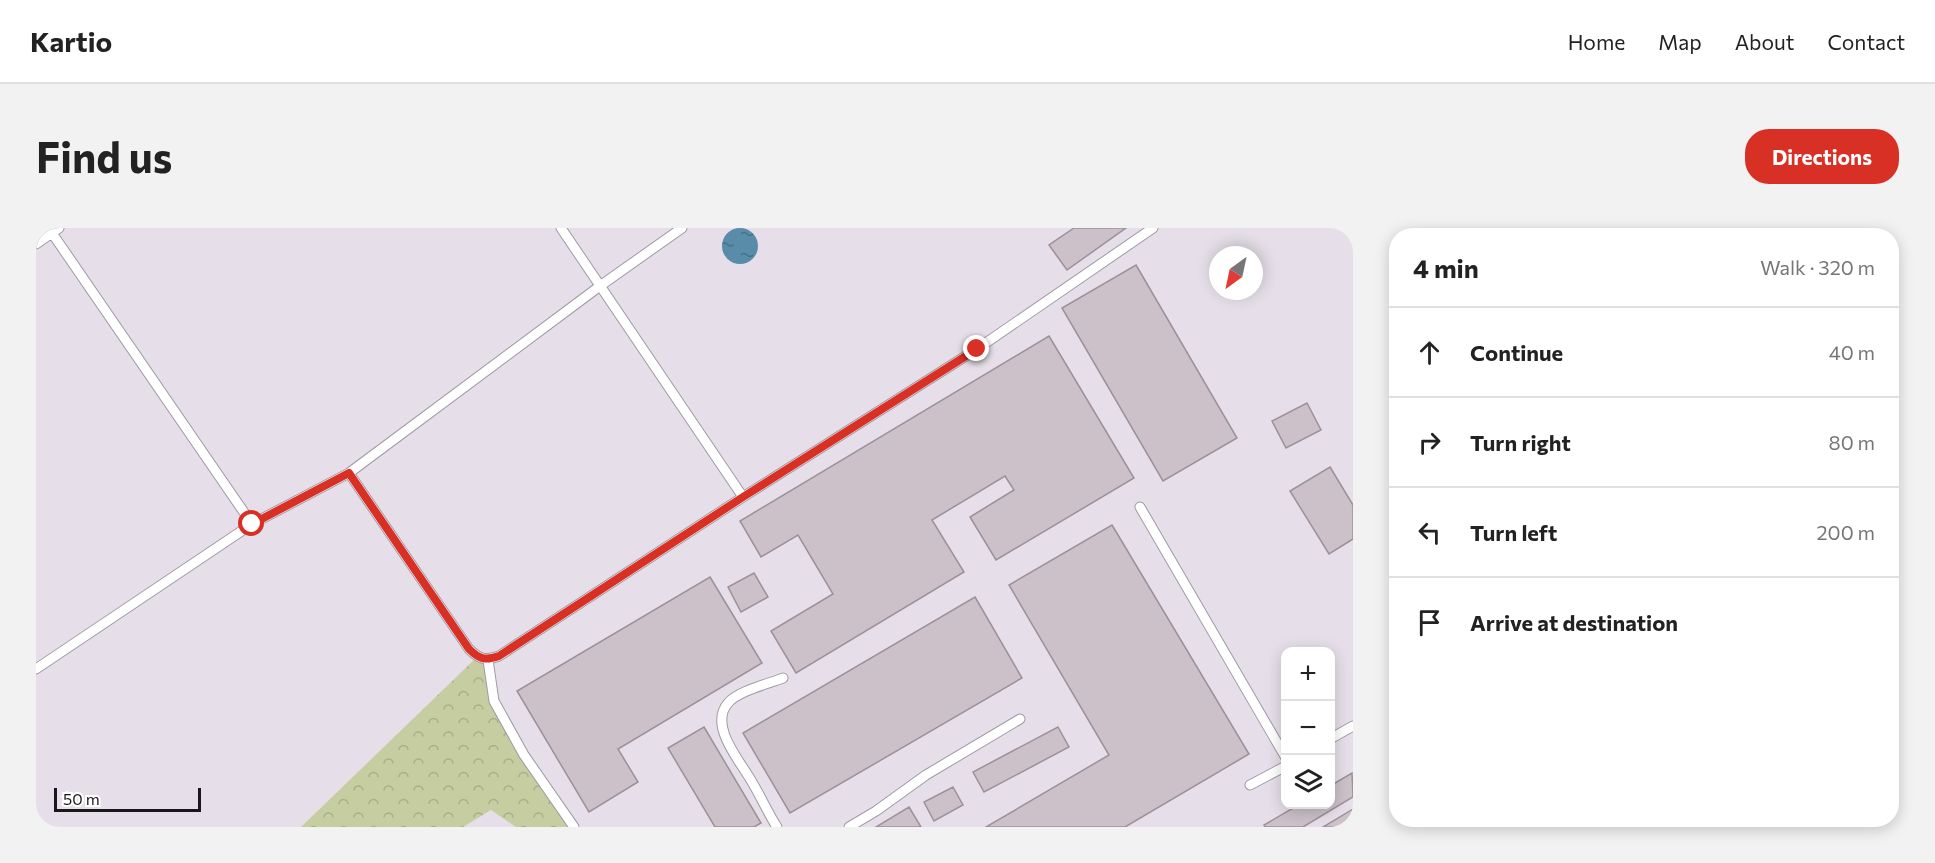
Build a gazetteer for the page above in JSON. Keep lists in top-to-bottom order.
{
  "scale_bar": "50 m",
  "north": "bottom left",
  "page": {
    "header": "Kartio",
    "nav": [
      "Home",
      "Map",
      "About",
      "Contact"
    ],
    "buttons": "Directions",
    "title": "Find us",
    "heading": ["4 min", "Walk · 320 m"],
    "list": [
      ["Continue", "40 m"],
      ["Turn right", "80 m"],
      ["Turn left", "200 m"],
      "Arrive at destination"
    ],
    "map_buttons": ["+", "−"],
    "scale": "50 m"
  }
}
